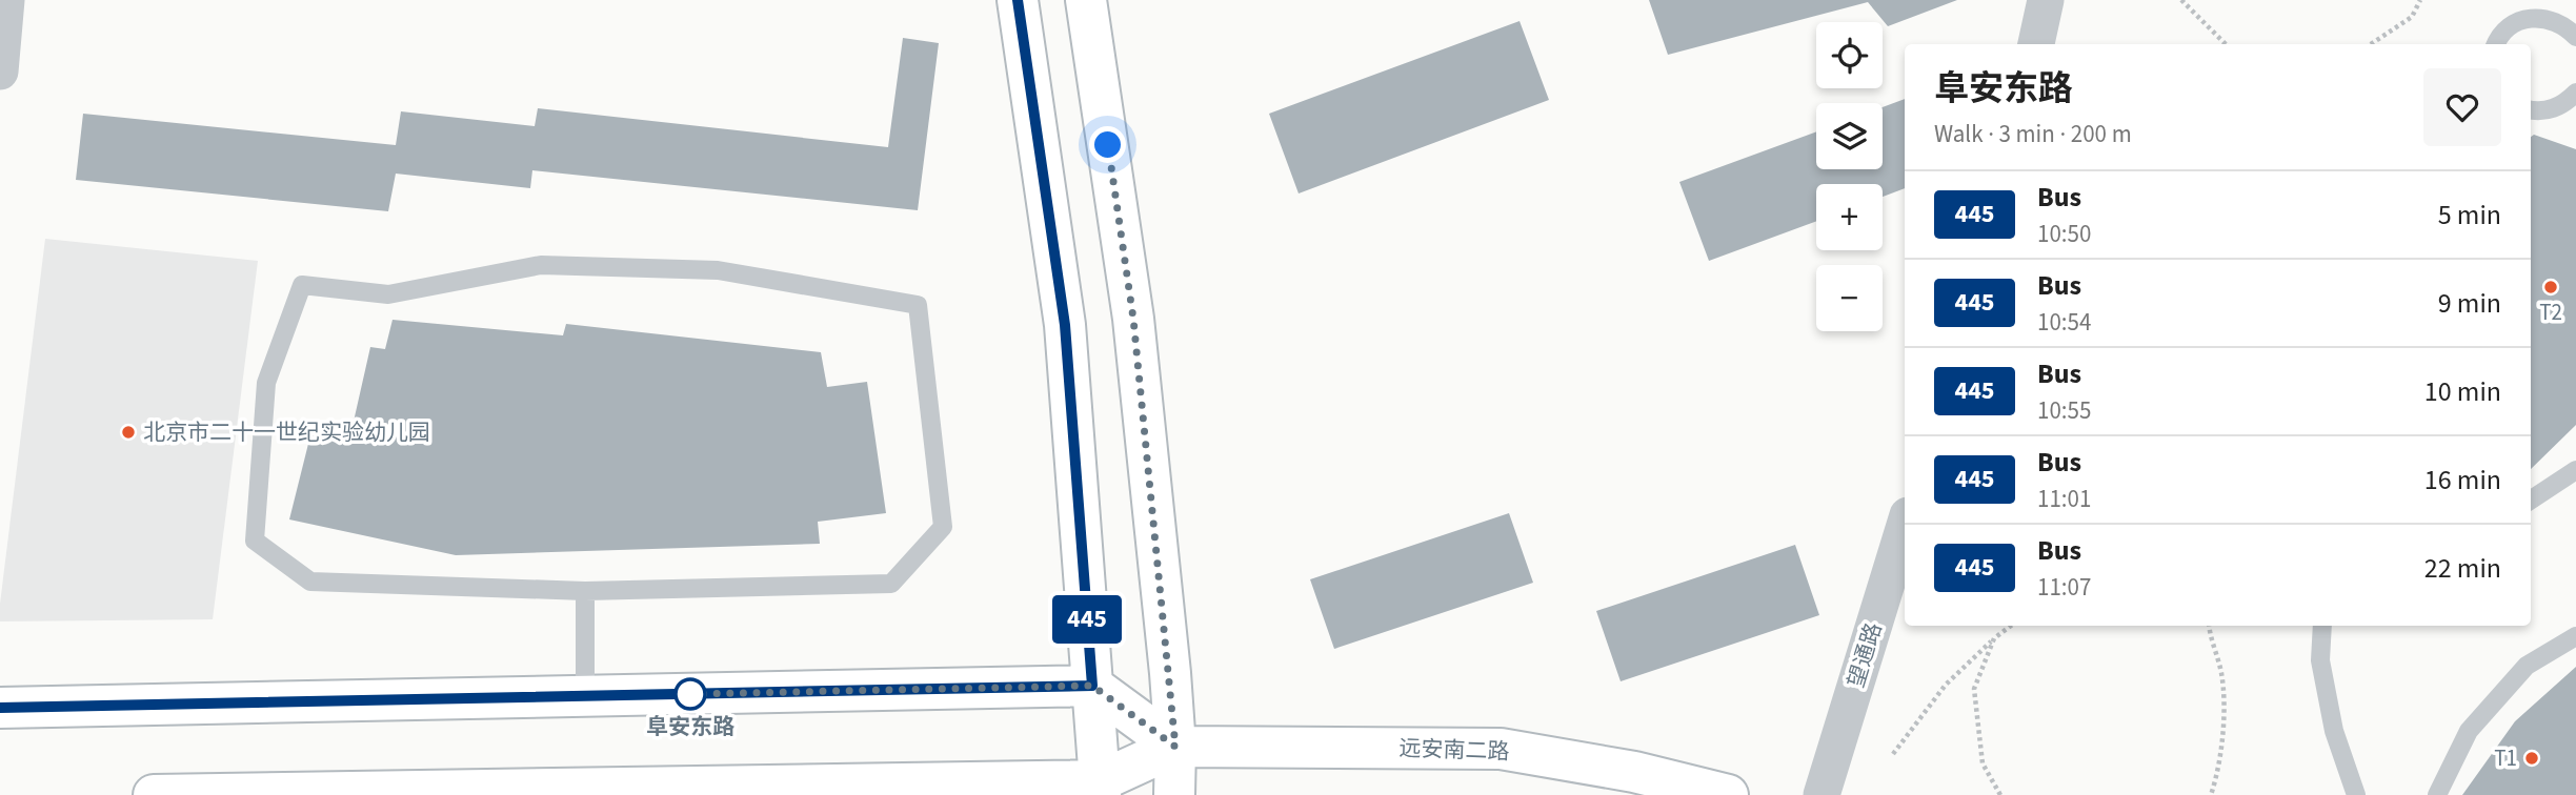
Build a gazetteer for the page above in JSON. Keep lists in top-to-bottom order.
{
  "streets": {
    "street": ["望通路", "远安南二路"]
  },
  "places": [
    "T2",
    "北京市二十一世纪实验幼儿园",
    "阜安东路",
    "T1"
  ],
  "lines": ["bus line 445"],
  "page": {
    "on_map": "445",
    "map_buttons": ["+", "−"],
    "heading": ["阜安东路", "Walk · 3 min · 200 m"],
    "list": [
      {
        "mark": "445",
        "name": "Bus",
        "note": "10:50",
        "value": "5 min"
      },
      {
        "mark": "445",
        "name": "Bus",
        "note": "10:54",
        "value": "9 min"
      },
      {
        "mark": "445",
        "name": "Bus",
        "note": "10:55",
        "value": "10 min"
      },
      {
        "mark": "445",
        "name": "Bus",
        "note": "11:01",
        "value": "16 min"
      },
      {
        "mark": "445",
        "name": "Bus",
        "note": "11:07",
        "value": "22 min"
      }
    ]
  }
}
